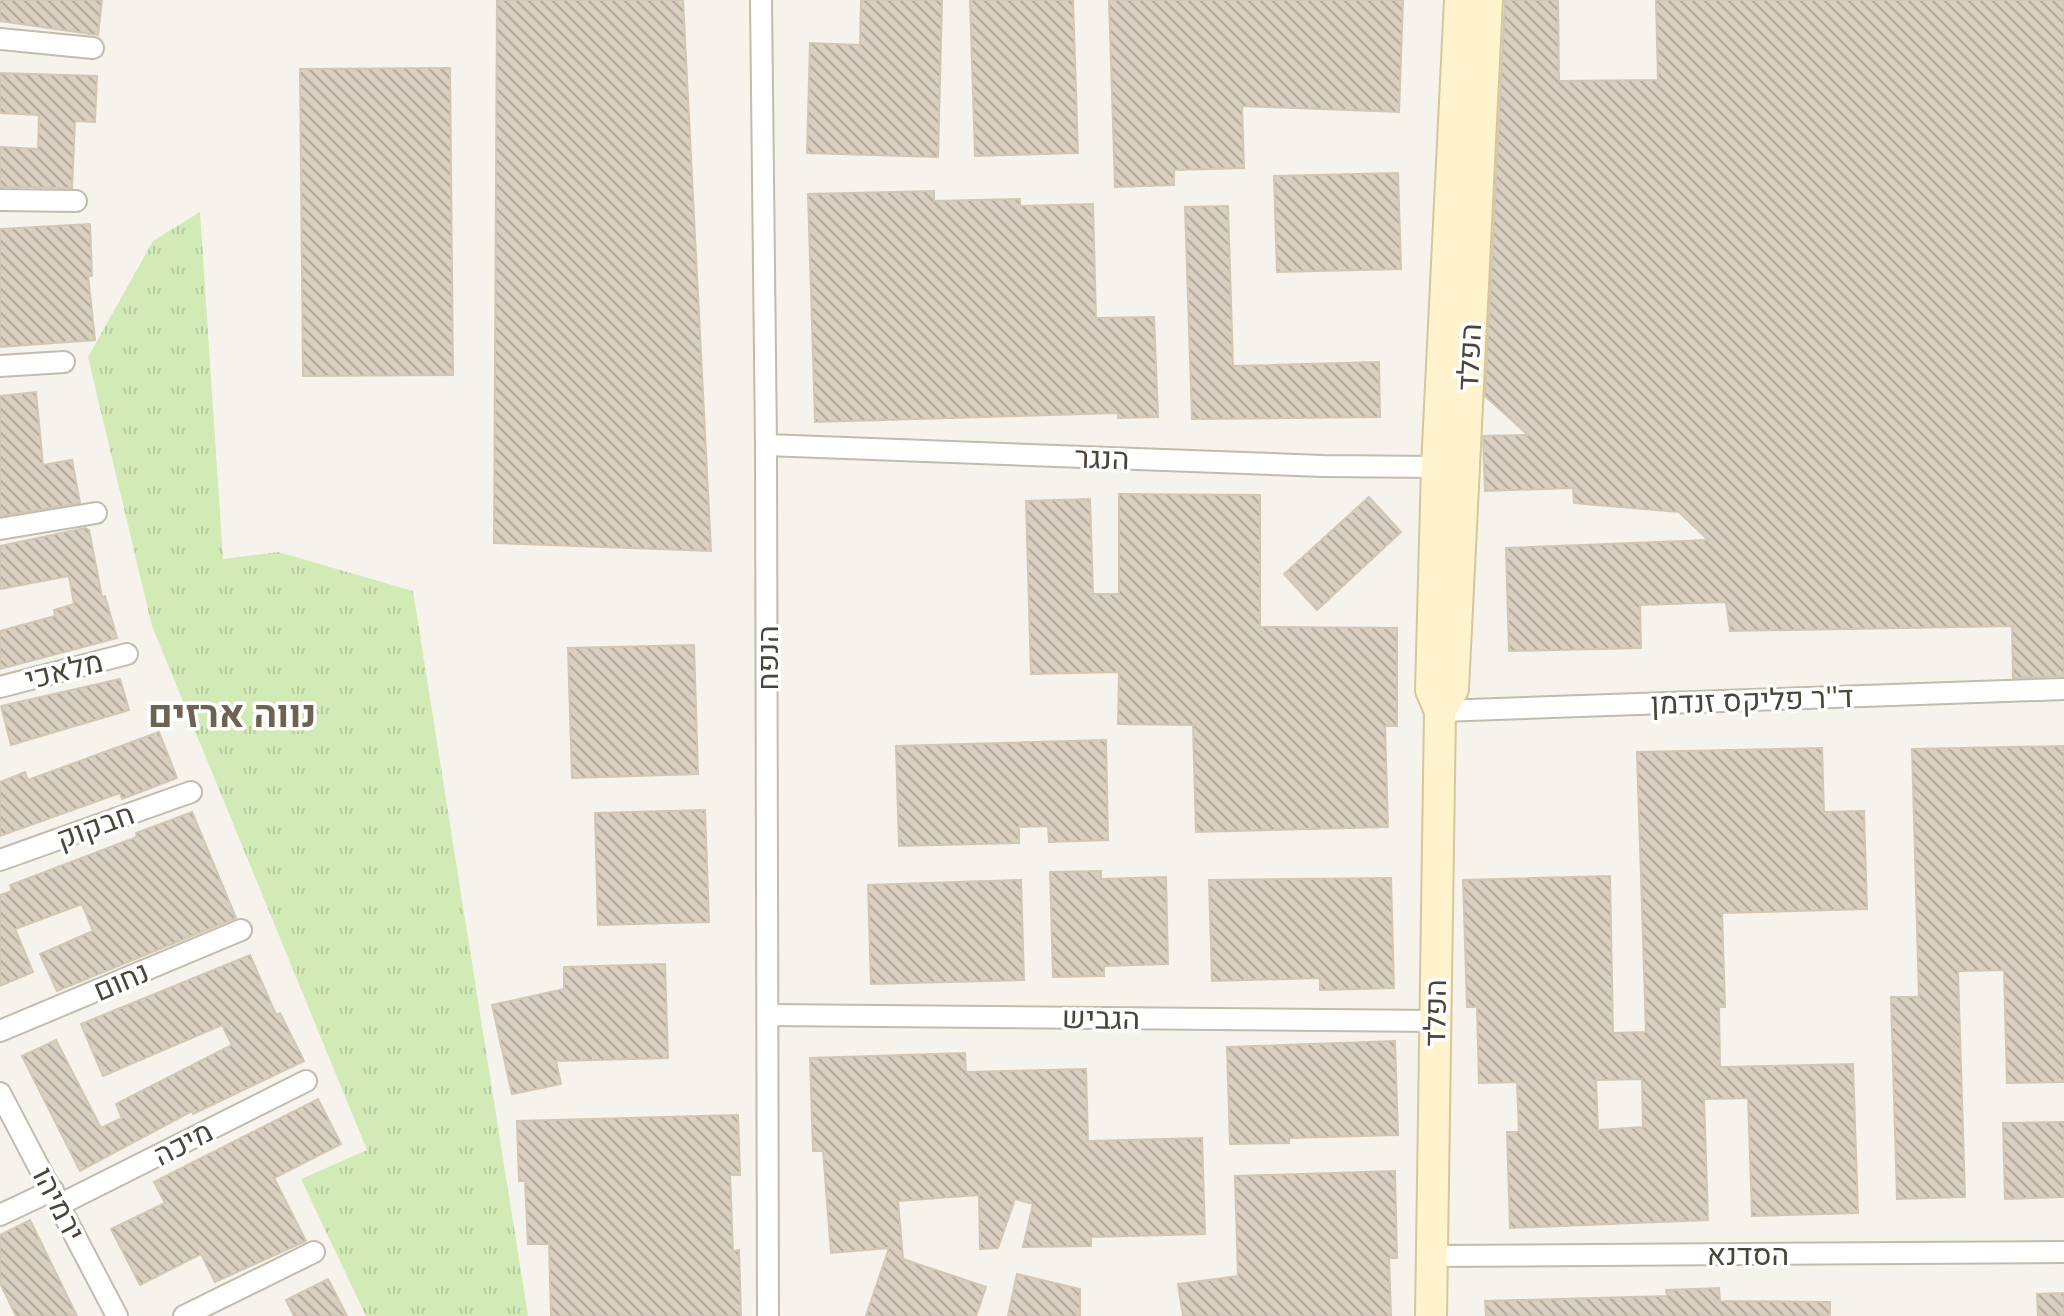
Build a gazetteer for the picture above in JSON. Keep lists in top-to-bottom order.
{
  "streets": {
    "street": [
      "הפלד",
      "הנגר",
      "הנפח",
      "מלאכי",
      "ד''ר פליקס זנדמן",
      "חבקוק",
      "נחום",
      "הגביש",
      "מיכה",
      "ירמיהו",
      "הסדנא"
    ]
  },
  "crossings": [
    ["הפלד", "הנגר"],
    ["הפלד", "ד''ר פליקס זנדמן"],
    ["הפלד", "הגביש"],
    ["הפלד", "הסדנא"],
    ["הנגר", "הנפח"],
    ["הנפח", "הגביש"],
    ["מיכה", "ירמיהו"]
  ],
  "districts": ["נווה ארזים"]
}
